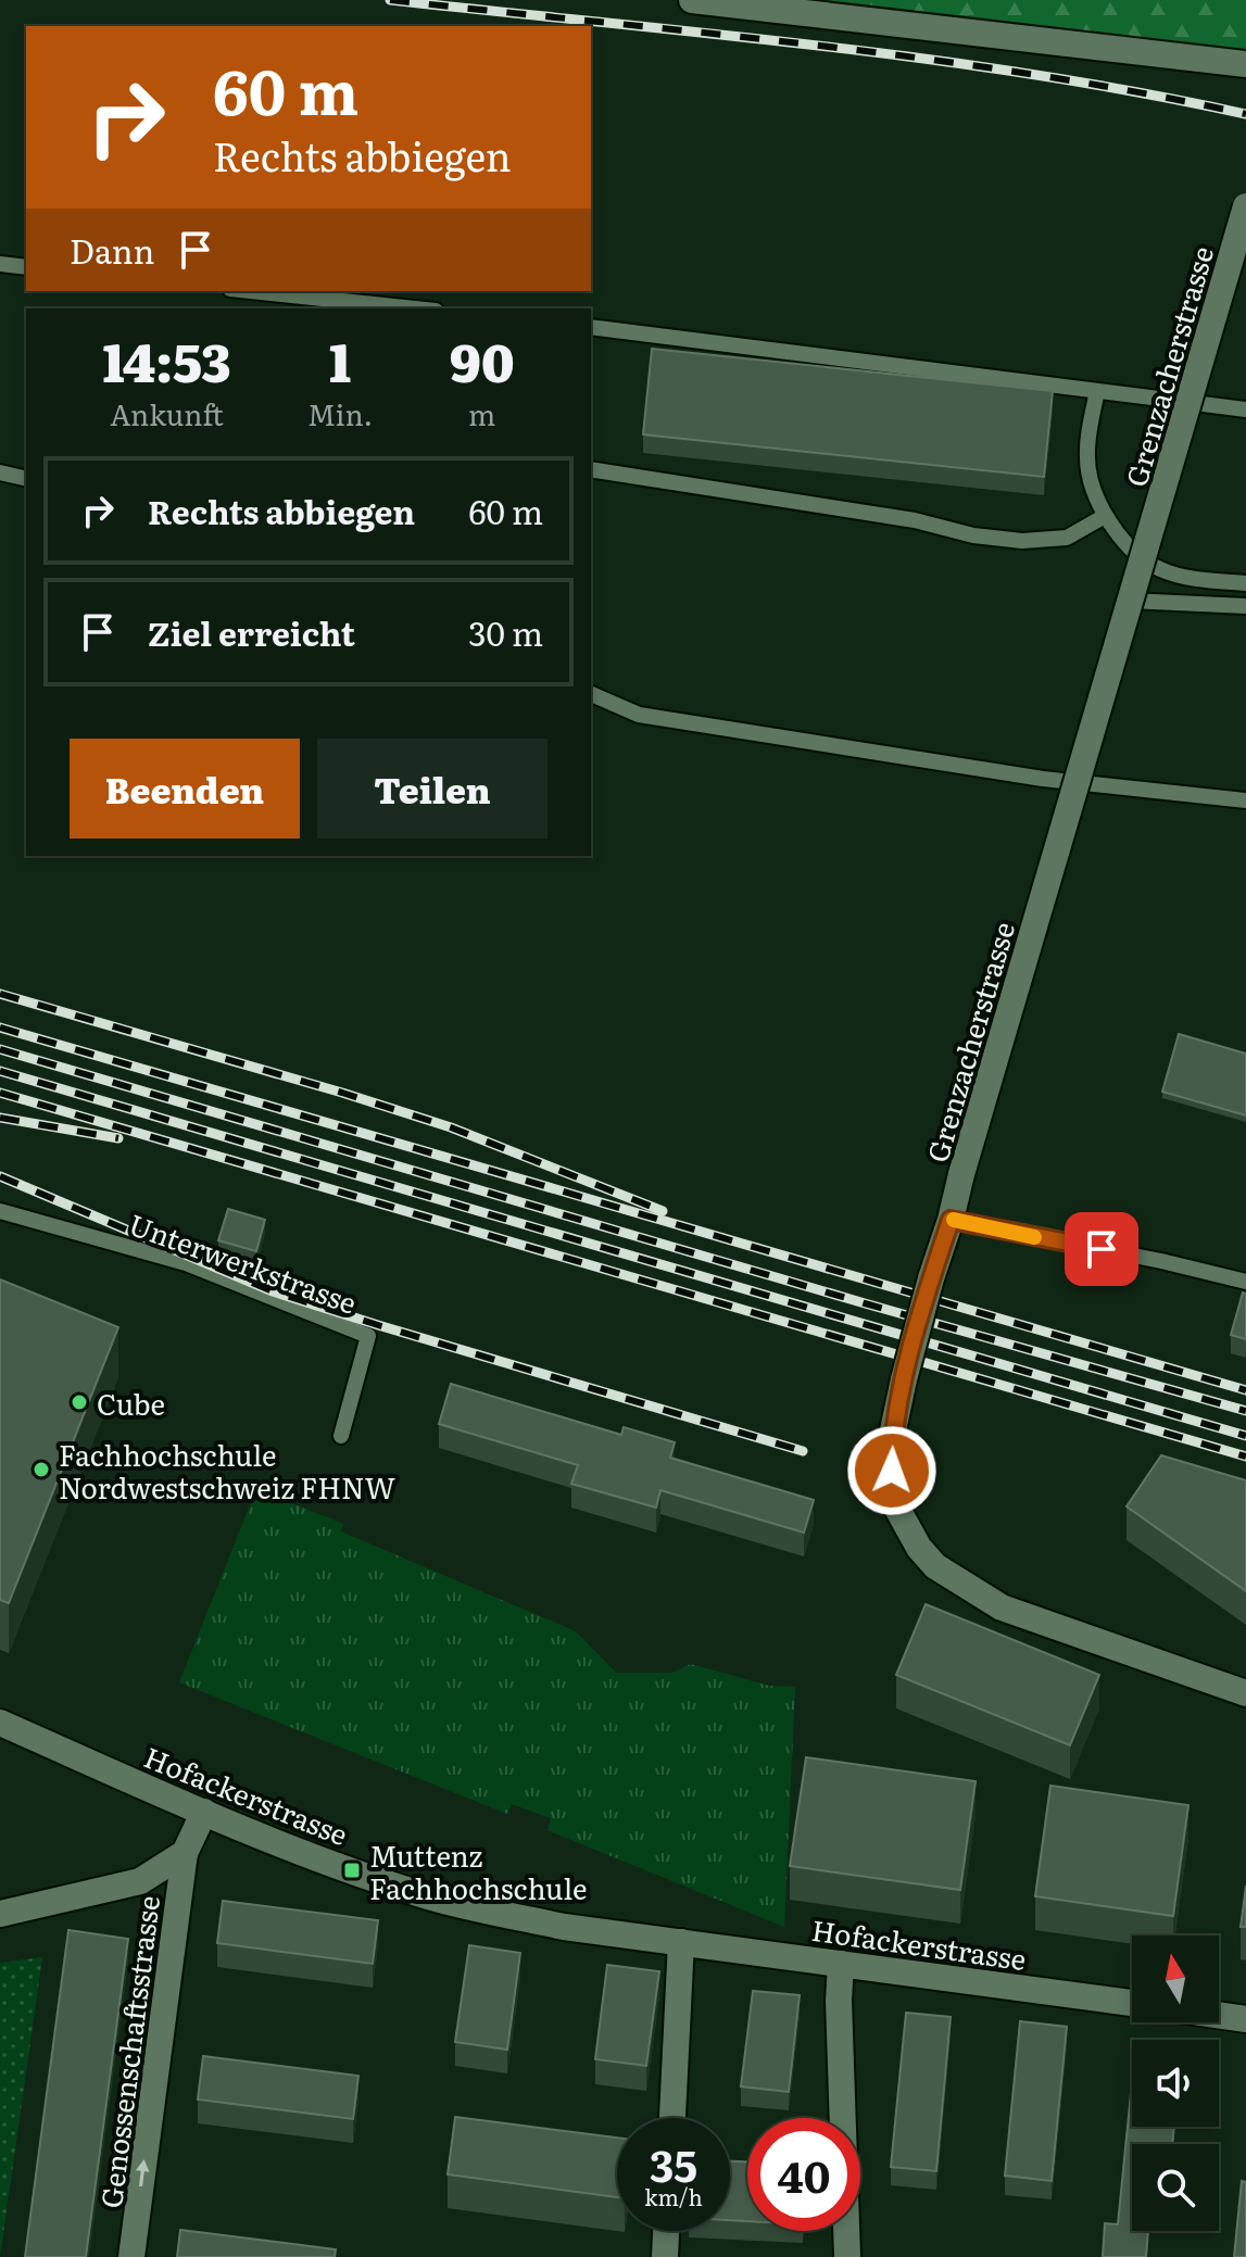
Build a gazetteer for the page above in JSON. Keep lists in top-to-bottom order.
{
  "streets": {
    "street": ["Grenzacherstrasse", "Hofackerstrasse", "Genossenschaftsstrasse"],
    "lane": ["Unterwerkstrasse"]
  },
  "one_way": ["Genossenschaftsstrasse"],
  "places": {
    "other": ["Cube", "Fachhochschule Nordwestschweiz FHNW"],
    "transit": ["Muttenz Fachhochschule"]
  },
  "north": "top",
  "page": {
    "turn": ["60 m", "Rechts abbiegen"],
    "then": "Dann",
    "eta": [
      "14:53",
      "Ankunft",
      "1",
      "Min.",
      "90",
      "m"
    ],
    "list": [
      {
        "name": "Rechts abbiegen",
        "value": "60 m"
      },
      {
        "name": "Ziel erreicht",
        "value": "30 m"
      }
    ],
    "buttons": ["Beenden", "Teilen"],
    "speed": "35 km/h",
    "limit": "40"
  }
}
